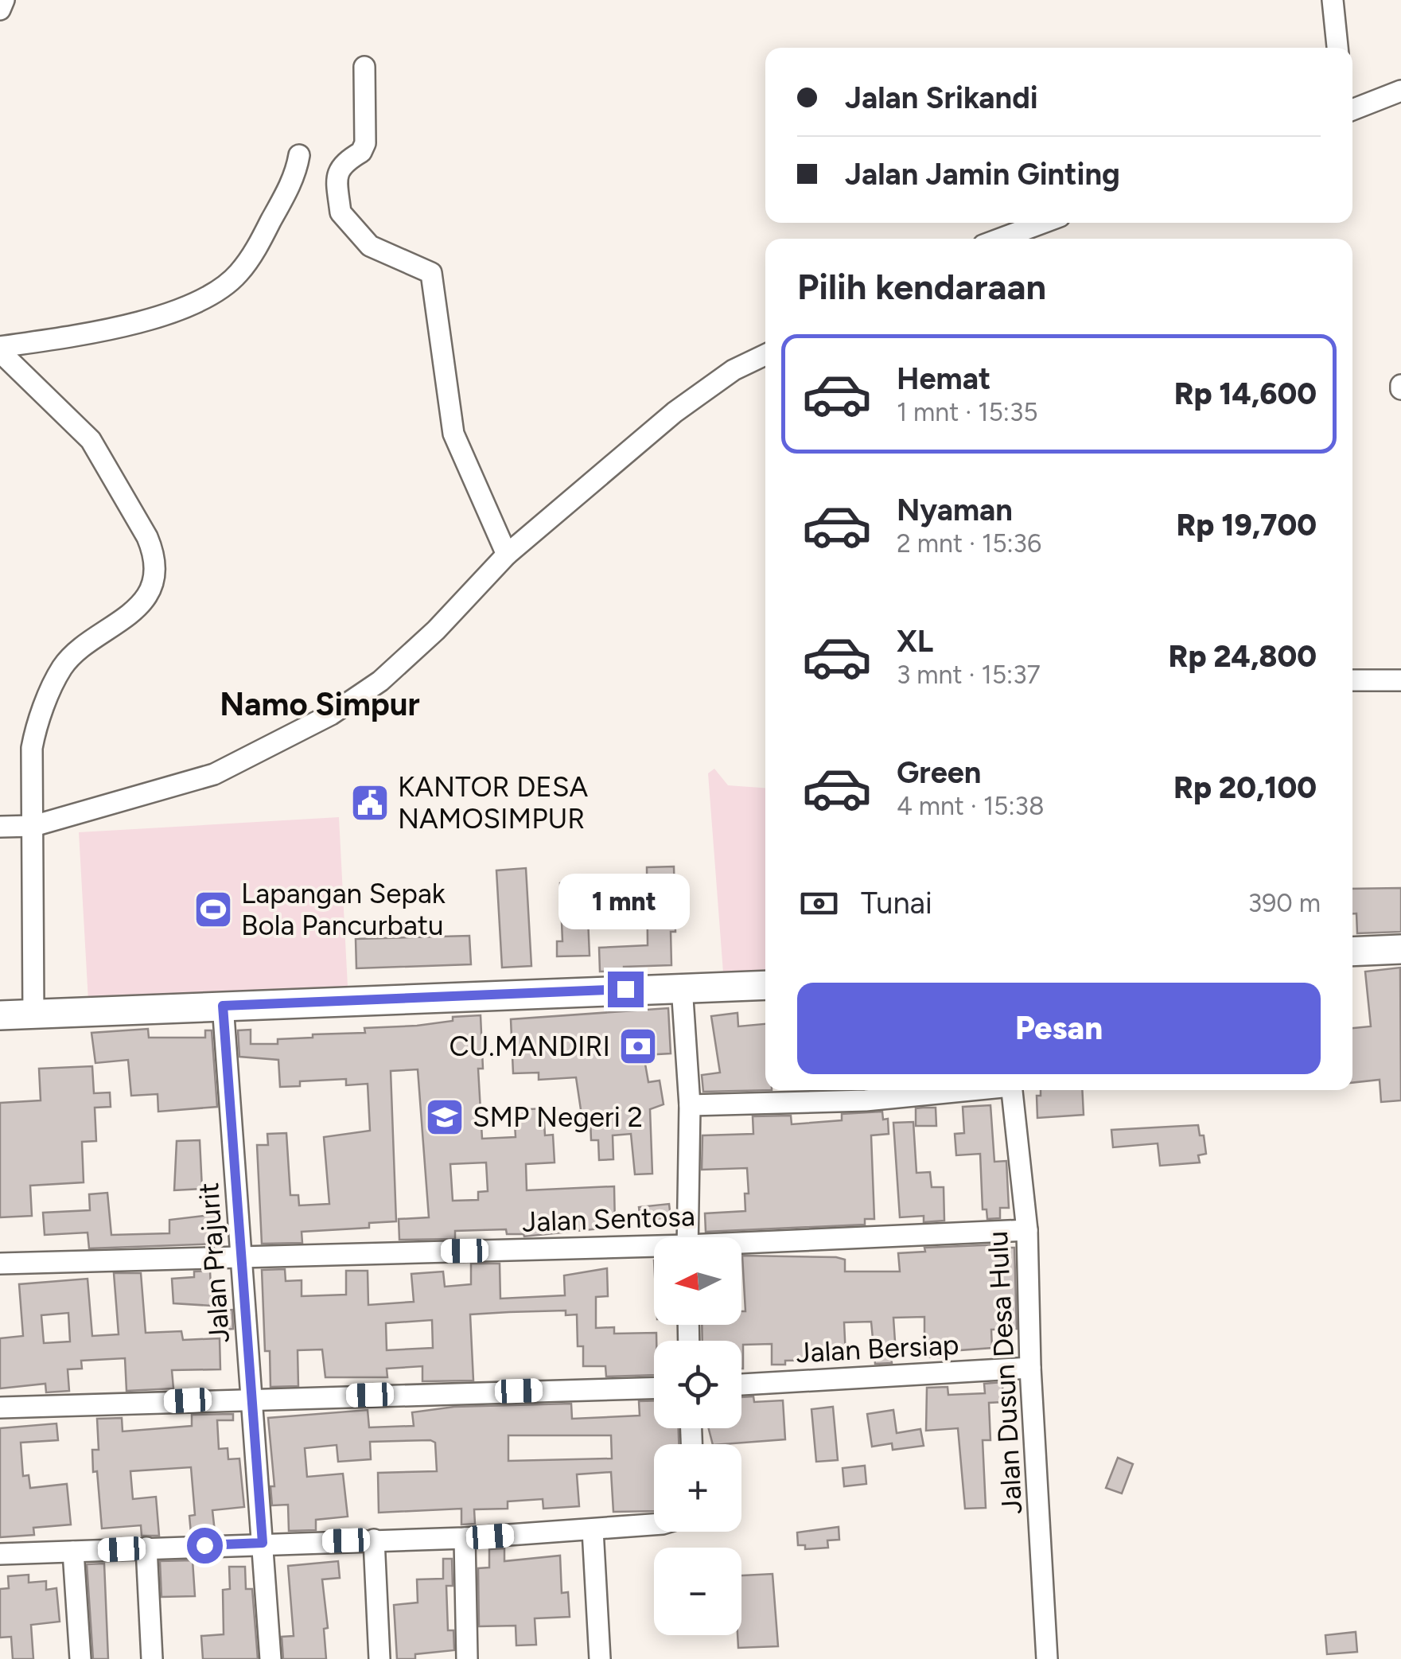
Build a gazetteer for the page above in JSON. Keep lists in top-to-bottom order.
{
  "streets": {
    "street": [
      "Jalan Sentosa",
      "Jalan Prajurit",
      "Jalan Bersiap",
      "Jalan Dusun Desa Hulu"
    ]
  },
  "crossings": [
    ["Jalan Sentosa", "Jalan Prajurit"],
    ["Jalan Sentosa", "Jalan Dusun Desa Hulu"],
    ["Jalan Bersiap", "Jalan Dusun Desa Hulu"]
  ],
  "districts": ["Namo Simpur"],
  "places": {
    "public building": ["KANTOR DESA NAMOSIMPUR"],
    "sports": ["Lapangan Sepak Bola Pancurbatu"],
    "bank": ["CU.MANDIRI"],
    "school or university": ["SMP Negeri 2"]
  },
  "north": "left",
  "page": {
    "banner": ["Jalan Srikandi", "Jalan Jamin Ginting"],
    "heading": "Pilih kendaraan",
    "list": [
      {
        "name": "Hemat",
        "note": "1 mnt · 15:35",
        "value": "Rp 14,600"
      },
      {
        "name": "Nyaman",
        "note": "2 mnt · 15:36",
        "value": "Rp 19,700"
      },
      {
        "name": "XL",
        "note": "3 mnt · 15:37",
        "value": "Rp 24,800"
      },
      {
        "name": "Green",
        "note": "4 mnt · 15:38",
        "value": "Rp 20,100"
      }
    ],
    "pay": ["Tunai", "390 m"],
    "bubble": "1 mnt",
    "buttons": "Pesan",
    "map_buttons": ["+", "−"]
  }
}
